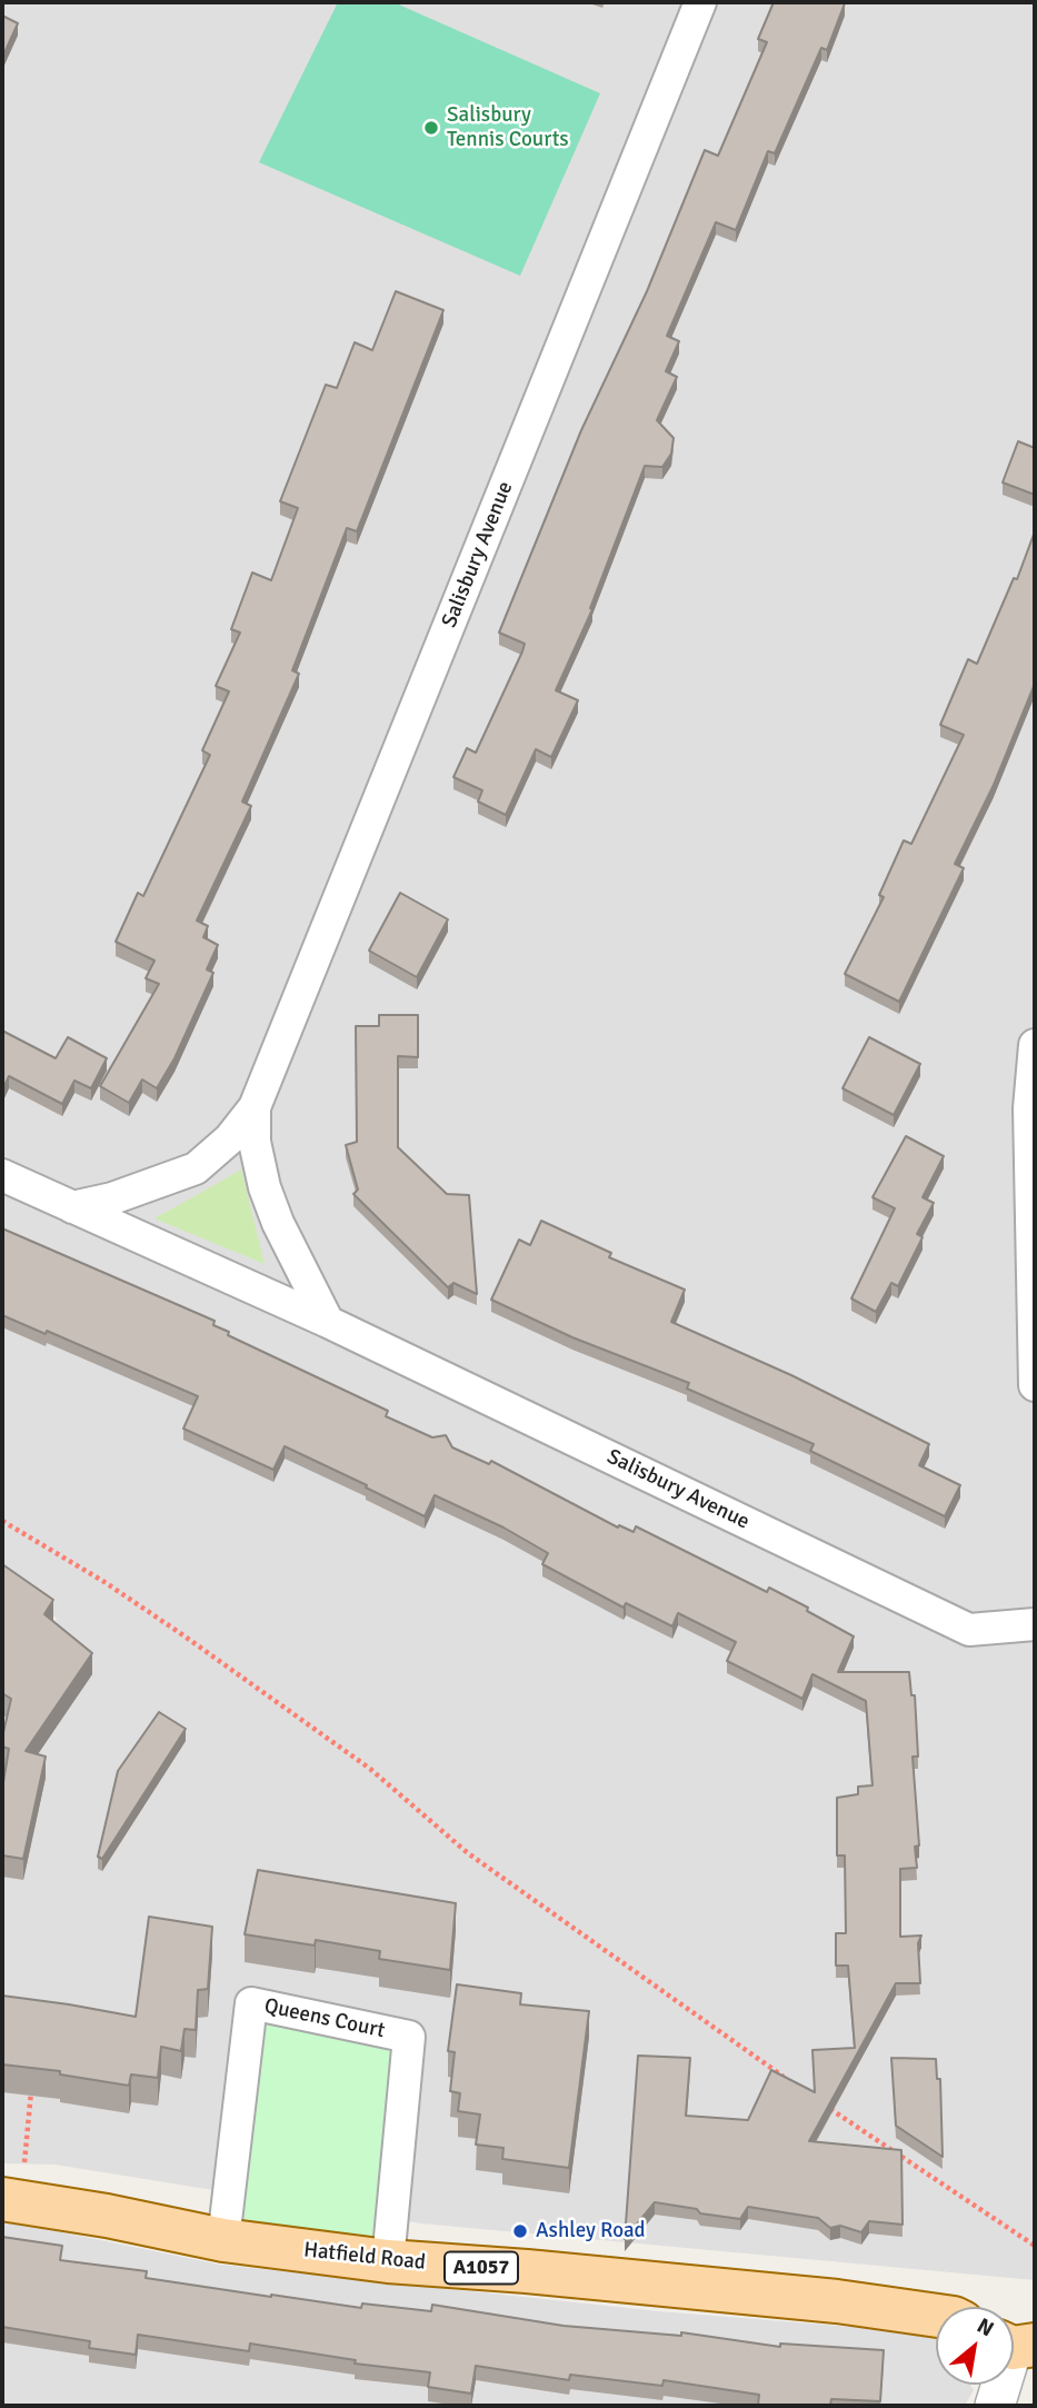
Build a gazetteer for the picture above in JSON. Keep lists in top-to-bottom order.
{
  "streets": {
    "main road": ["Hatfield Road", "A1057"],
    "street": ["Salisbury Avenue", "Queens Court"]
  },
  "crossings": [
    ["Queens Court", "Hatfield Road"]
  ],
  "places": ["Salisbury Tennis Courts", "Ashley Road"],
  "north": "top right"
}
